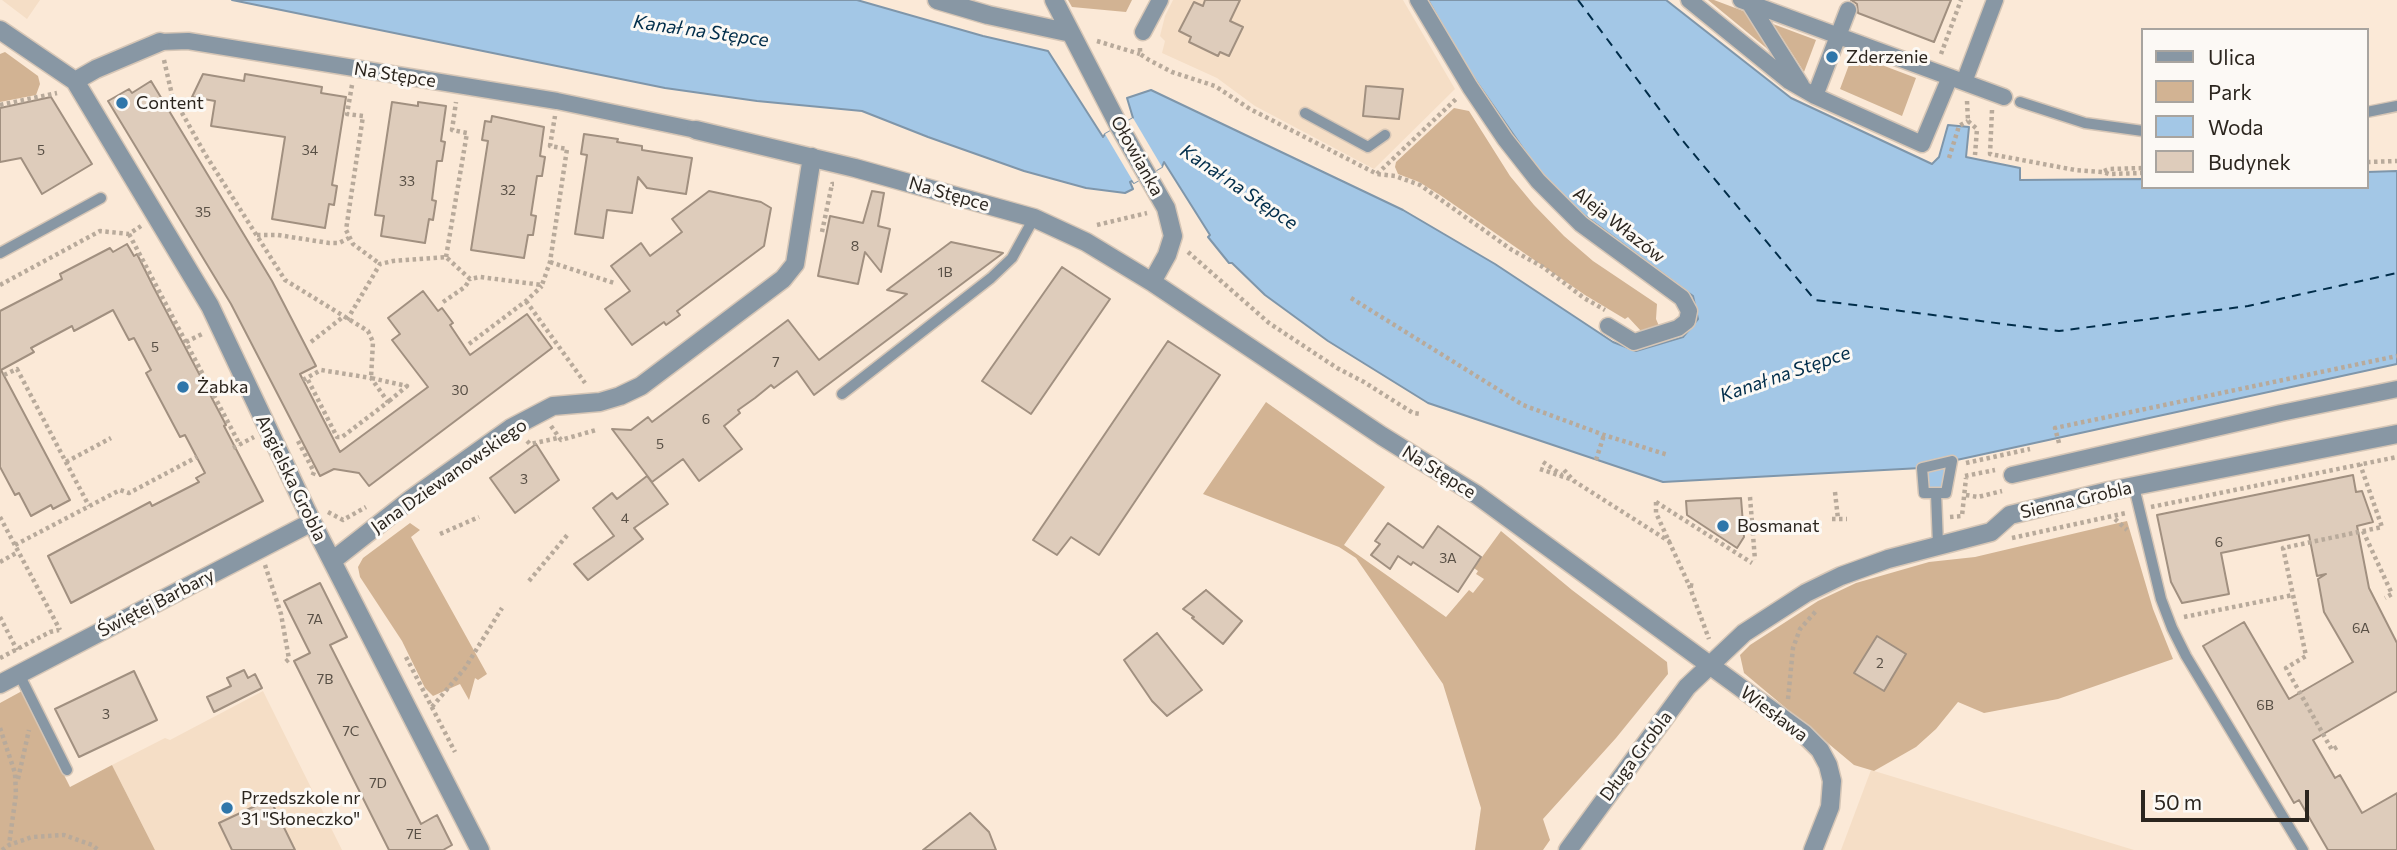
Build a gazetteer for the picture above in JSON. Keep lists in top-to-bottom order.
{
  "streets": {
    "street": [
      "Na Stępce",
      "Ołowianka",
      "Aleja Włazów",
      "Jana Dziewanowskiego",
      "Angielska Grobla",
      "Sienna Grobla",
      "Świętej Barbary",
      "Wiesława",
      "Długa Grobla"
    ]
  },
  "crossings": [
    ["Na Stępce", "Ołowianka"],
    ["Na Stępce", "Jana Dziewanowskiego"],
    ["Na Stępce", "Angielska Grobla"],
    ["Na Stępce", "Sienna Grobla"],
    ["Na Stępce", "Wiesława"],
    ["Na Stępce", "Długa Grobla"],
    ["Jana Dziewanowskiego", "Angielska Grobla"],
    ["Angielska Grobla", "Świętej Barbary"],
    ["Sienna Grobla", "Wiesława"],
    ["Sienna Grobla", "Długa Grobla"],
    ["Wiesława", "Długa Grobla"]
  ],
  "water": ["Kanał na Stępce"],
  "places": [
    "Zderzenie",
    "Content",
    "Żabka",
    "Bosmanat",
    "Przedszkole nr 31 \"Słoneczko\""
  ],
  "house_numbers": [
    "5",
    "34",
    "33",
    "32",
    "35",
    "8",
    "1B",
    "5",
    "7",
    "30",
    "6",
    "5",
    "3",
    "4",
    "6",
    "3A",
    "7A",
    "6A",
    "2",
    "7B",
    "6B",
    "3",
    "7C",
    "7D",
    "7E"
  ],
  "legend": [
    "Ulica",
    "Park",
    "Woda",
    "Budynek"
  ],
  "scale_bar": "50 m"
}
